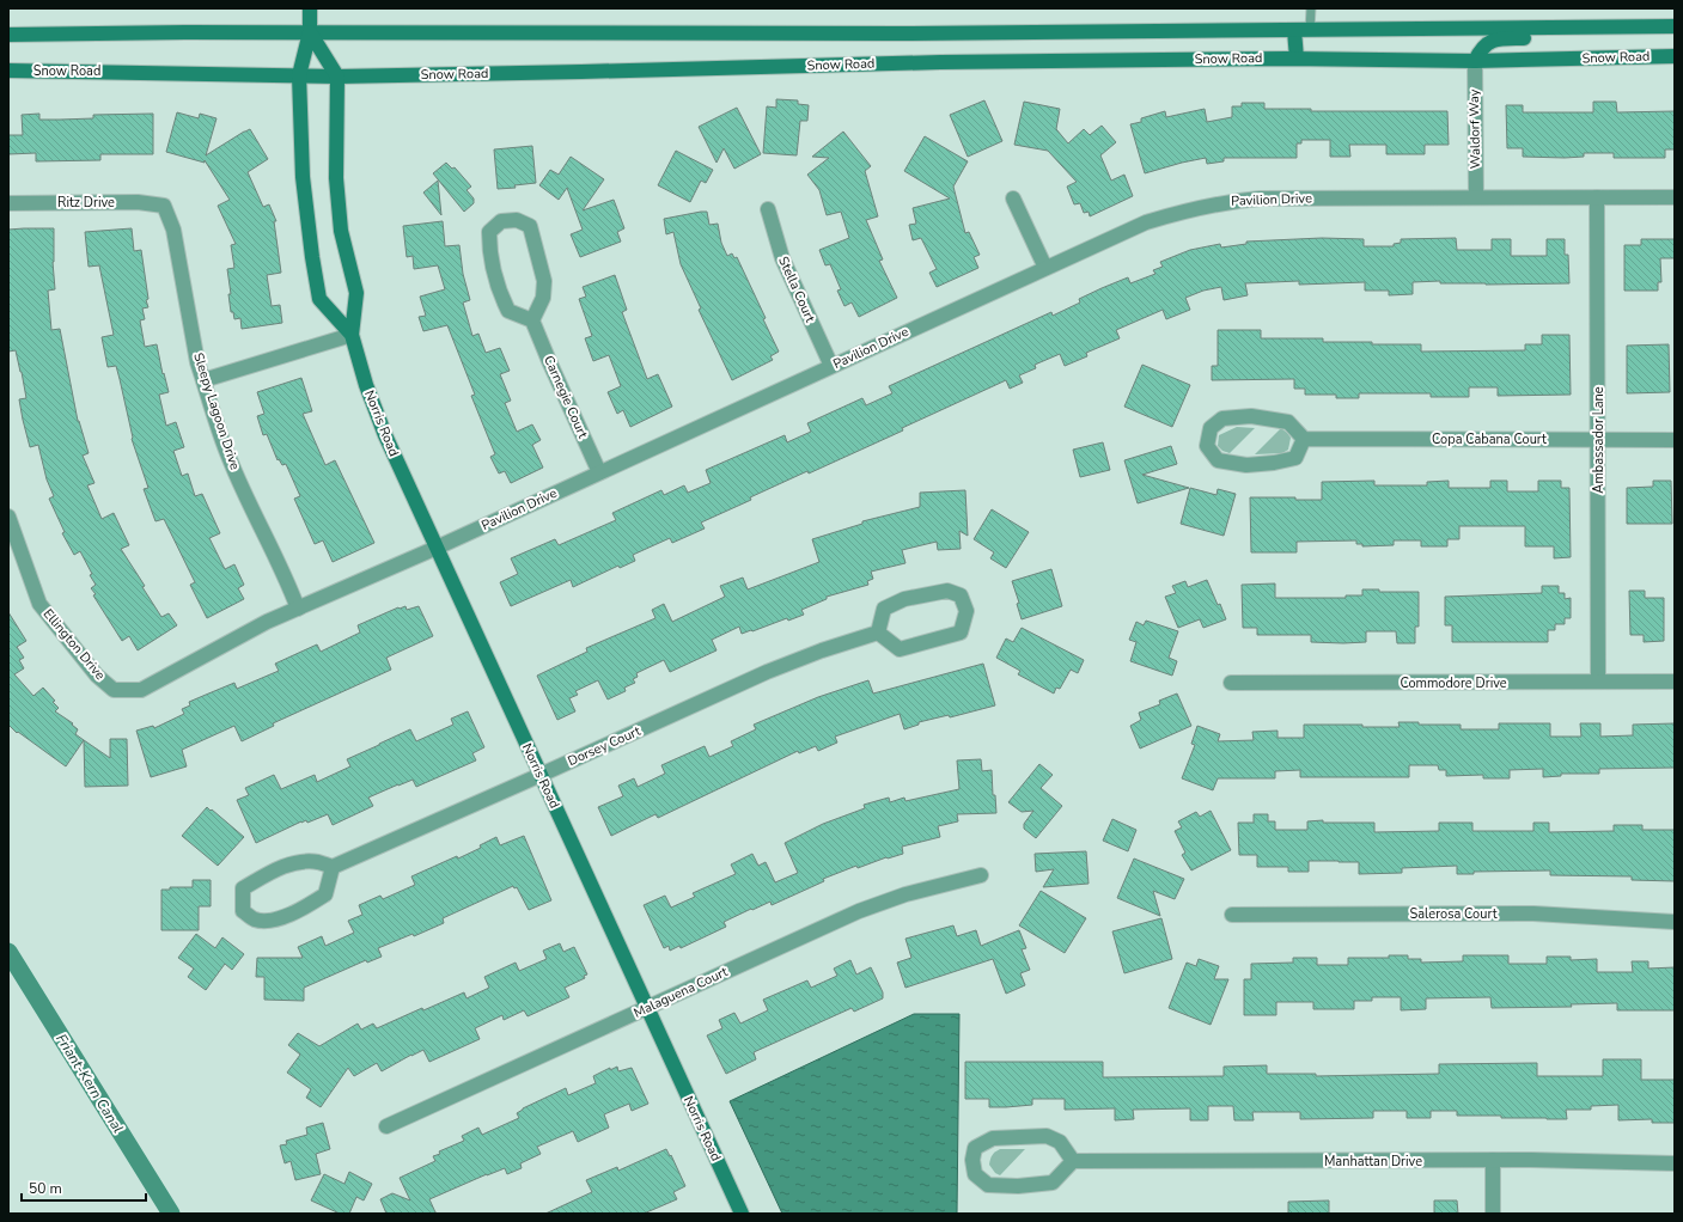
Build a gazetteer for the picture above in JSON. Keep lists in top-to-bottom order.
{
  "streets": {
    "main road": ["Snow Road", "Norris Road"],
    "street": [
      "Waldorf Way",
      "Pavilion Drive",
      "Ritz Drive",
      "Stella Court",
      "Carnegie Court",
      "Sleepy Lagoon Drive",
      "Copa Cabana Court",
      "Ambassador Lane",
      "Ellington Drive",
      "Commodore Drive",
      "Dorsey Court",
      "Salerosa Court",
      "Malaguena Court",
      "Manhattan Drive"
    ]
  },
  "crossings": [
    ["Snow Road", "Waldorf Way"],
    ["Snow Road", "Norris Road"],
    ["Waldorf Way", "Pavilion Drive"],
    ["Pavilion Drive", "Stella Court"],
    ["Pavilion Drive", "Carnegie Court"],
    ["Pavilion Drive", "Sleepy Lagoon Drive"],
    ["Pavilion Drive", "Norris Road"],
    ["Pavilion Drive", "Ambassador Lane"],
    ["Pavilion Drive", "Ellington Drive"],
    ["Ritz Drive", "Sleepy Lagoon Drive"],
    ["Norris Road", "Dorsey Court"],
    ["Norris Road", "Malaguena Court"],
    ["Copa Cabana Court", "Ambassador Lane"],
    ["Ambassador Lane", "Commodore Drive"]
  ],
  "water": ["Friant-Kern Canal"],
  "scale_bar": "50 m"
}
